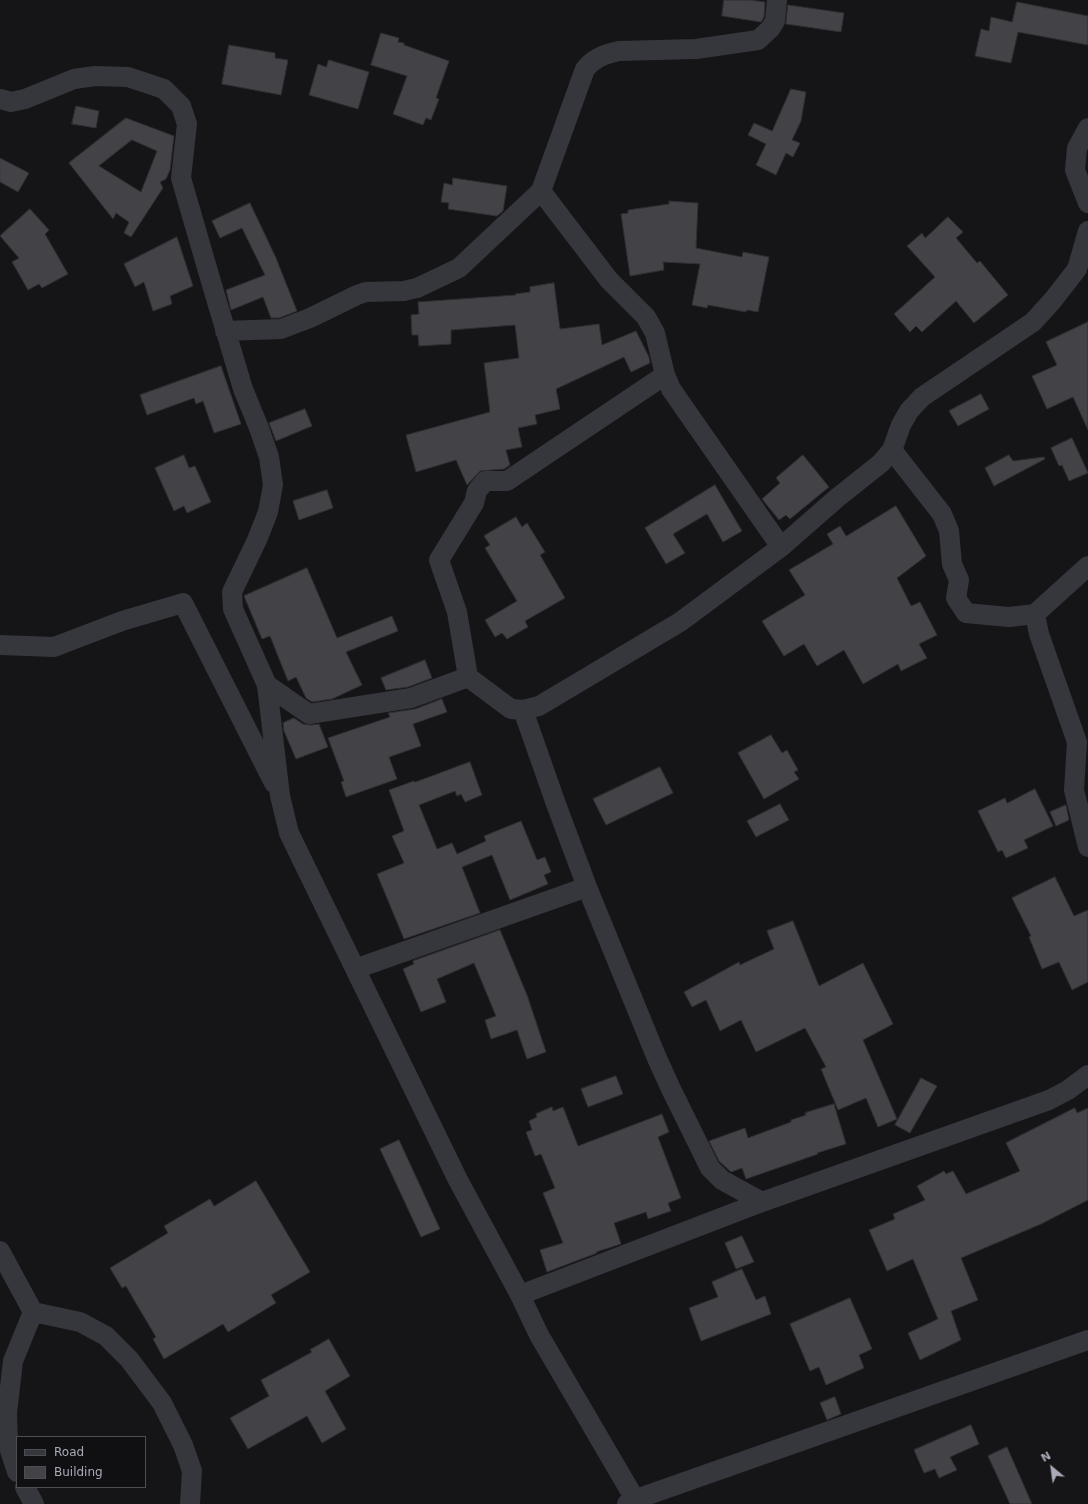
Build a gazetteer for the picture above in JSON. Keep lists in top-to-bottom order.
{
  "legend": ["Road", "Building"],
  "north": "top left"
}
